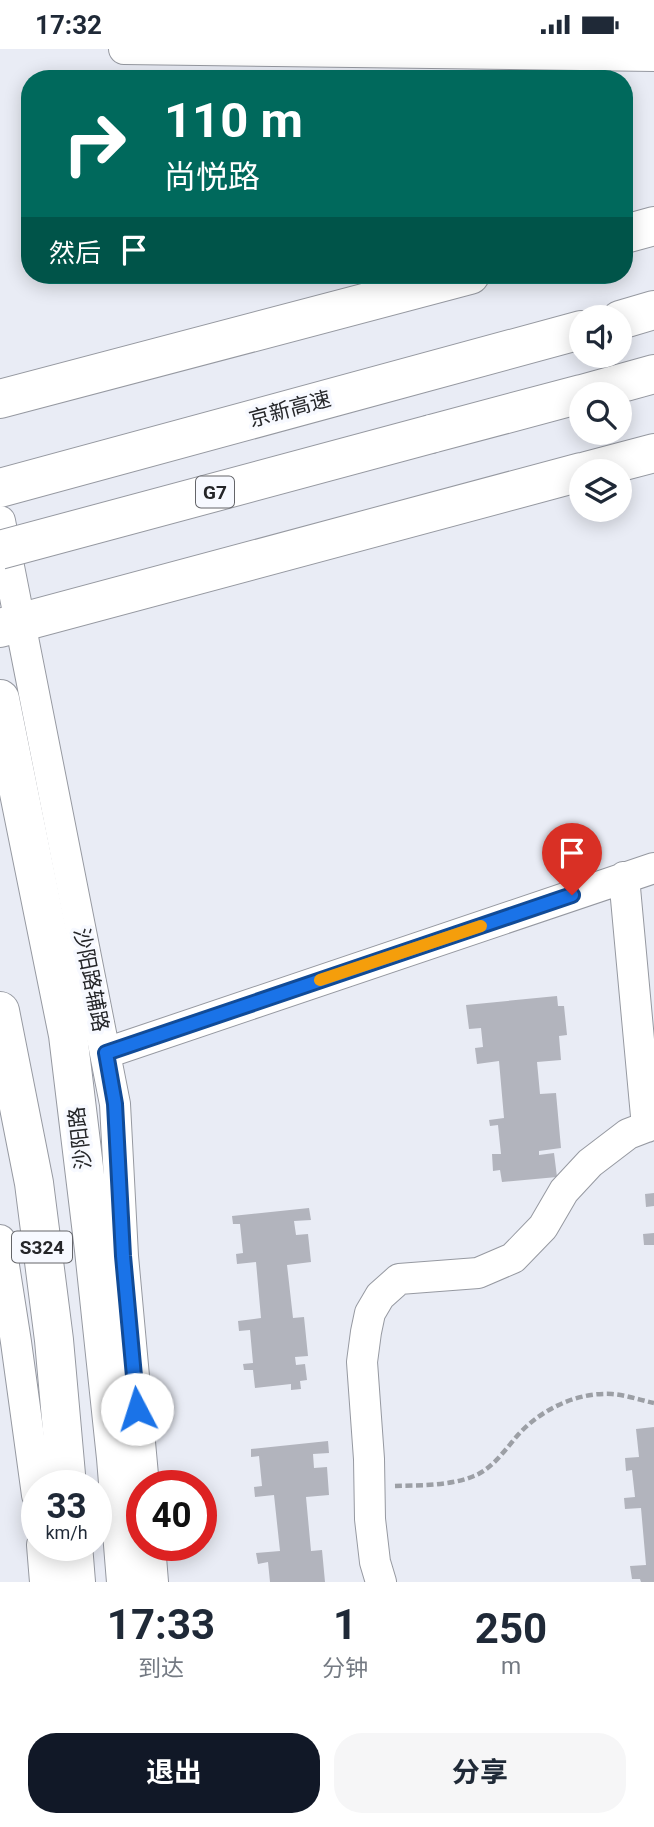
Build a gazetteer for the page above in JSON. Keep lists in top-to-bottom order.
{
  "streets": {
    "main road": [
      "京新高速",
      "G7",
      "沙阳路",
      "S324"
    ],
    "street": ["沙阳路辅路"]
  },
  "page": {
    "status": "17:32",
    "turn": ["110 m", "尚悦路"],
    "then": "然后",
    "speed": "33 km/h",
    "limit": "40",
    "eta": [
      "17:33",
      "到达",
      "1",
      "分钟",
      "250",
      "m"
    ],
    "buttons": ["退出", "分享"]
  }
}
